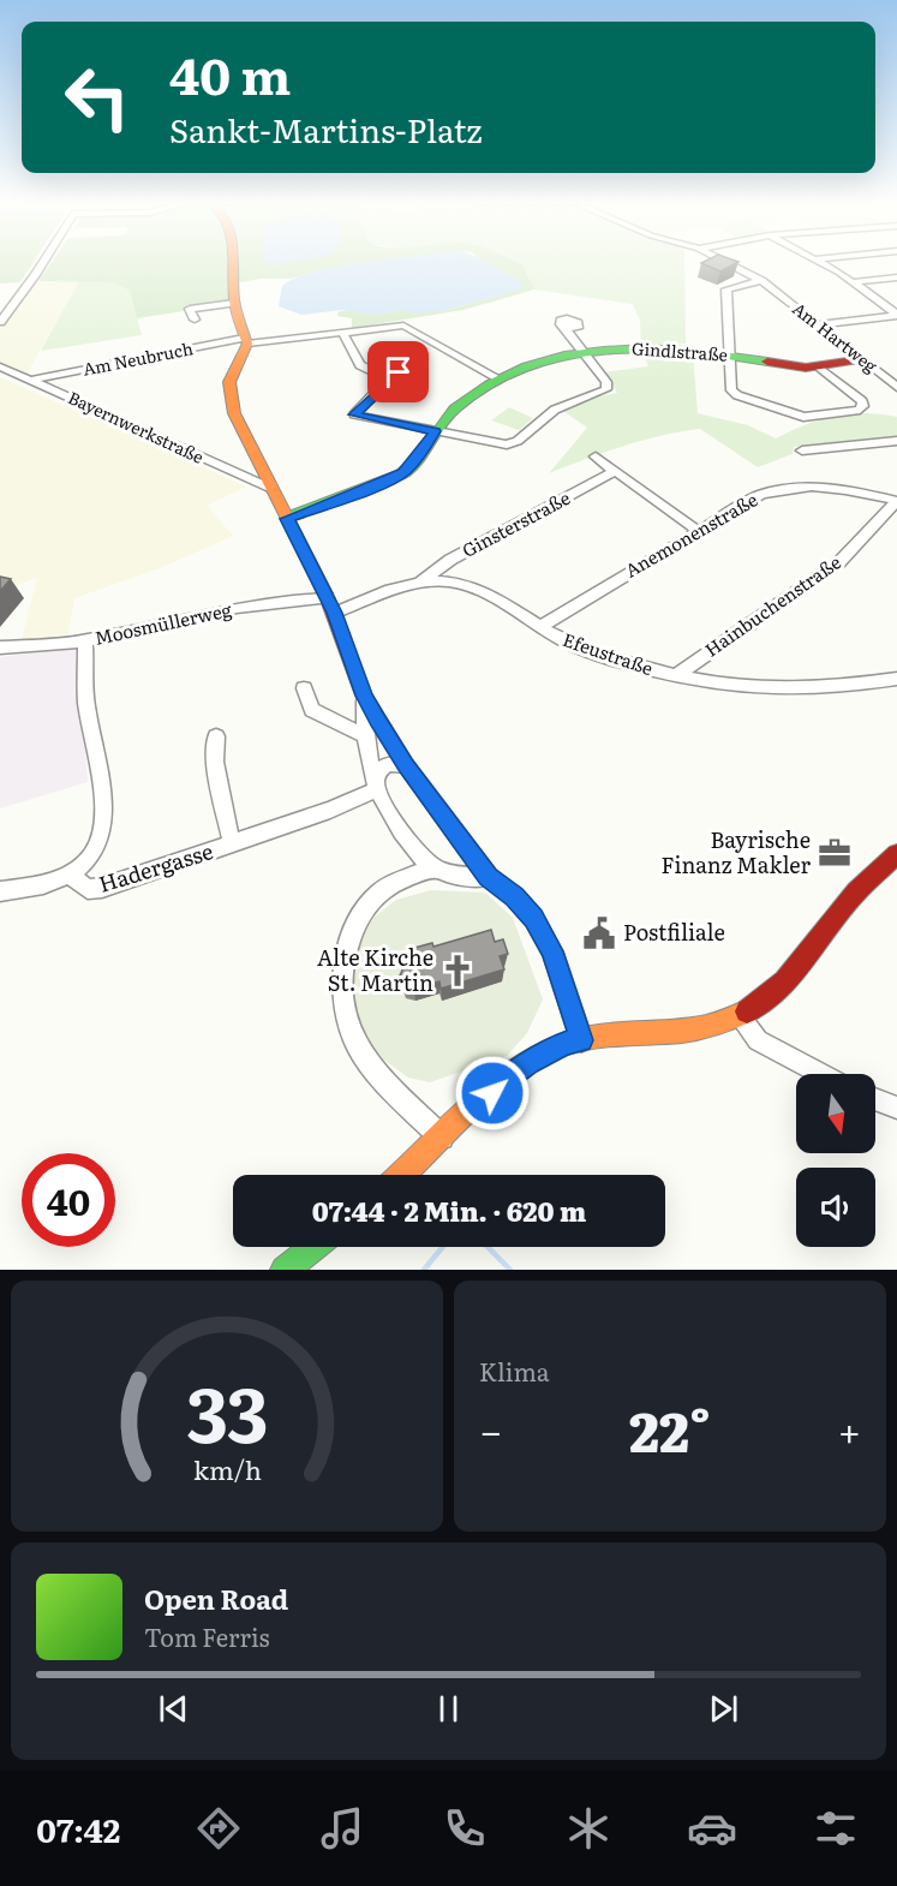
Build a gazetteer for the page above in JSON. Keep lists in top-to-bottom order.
{
  "streets": {
    "street": [
      "Am Hartweg",
      "Gindlstraße",
      "Am Neubruch",
      "Bayernwerkstraße",
      "Ginsterstraße",
      "Anemonenstraße",
      "Hainbuchenstraße",
      "Moosmüllerweg",
      "Efeustraße",
      "Hadergasse"
    ]
  },
  "crossings": [
    ["Am Hartweg", "Gindlstraße"],
    ["Gindlstraße", "Am Neubruch"],
    ["Am Neubruch", "Bayernwerkstraße"],
    ["Ginsterstraße", "Efeustraße"],
    ["Anemonenstraße", "Hainbuchenstraße"],
    ["Anemonenstraße", "Efeustraße"],
    ["Hainbuchenstraße", "Efeustraße"],
    ["Moosmüllerweg", "Efeustraße"]
  ],
  "places": {
    "office": ["Bayrische Finanz Makler"],
    "public building": ["Postfiliale"],
    "church": ["Alte Kirche St. Martin"]
  },
  "north": "bottom",
  "page": {
    "turn": ["40 m", "Sankt-Martins-Platz"],
    "limit": "40",
    "trip": "07:44 · 2 Min. · 620 m",
    "tile": "Klima",
    "heat": ["−", "22°", "+"],
    "song": ["Open Road", "Tom Ferris"],
    "tabs": "07:42",
    "gauge": ["33", "km/h"]
  }
}
